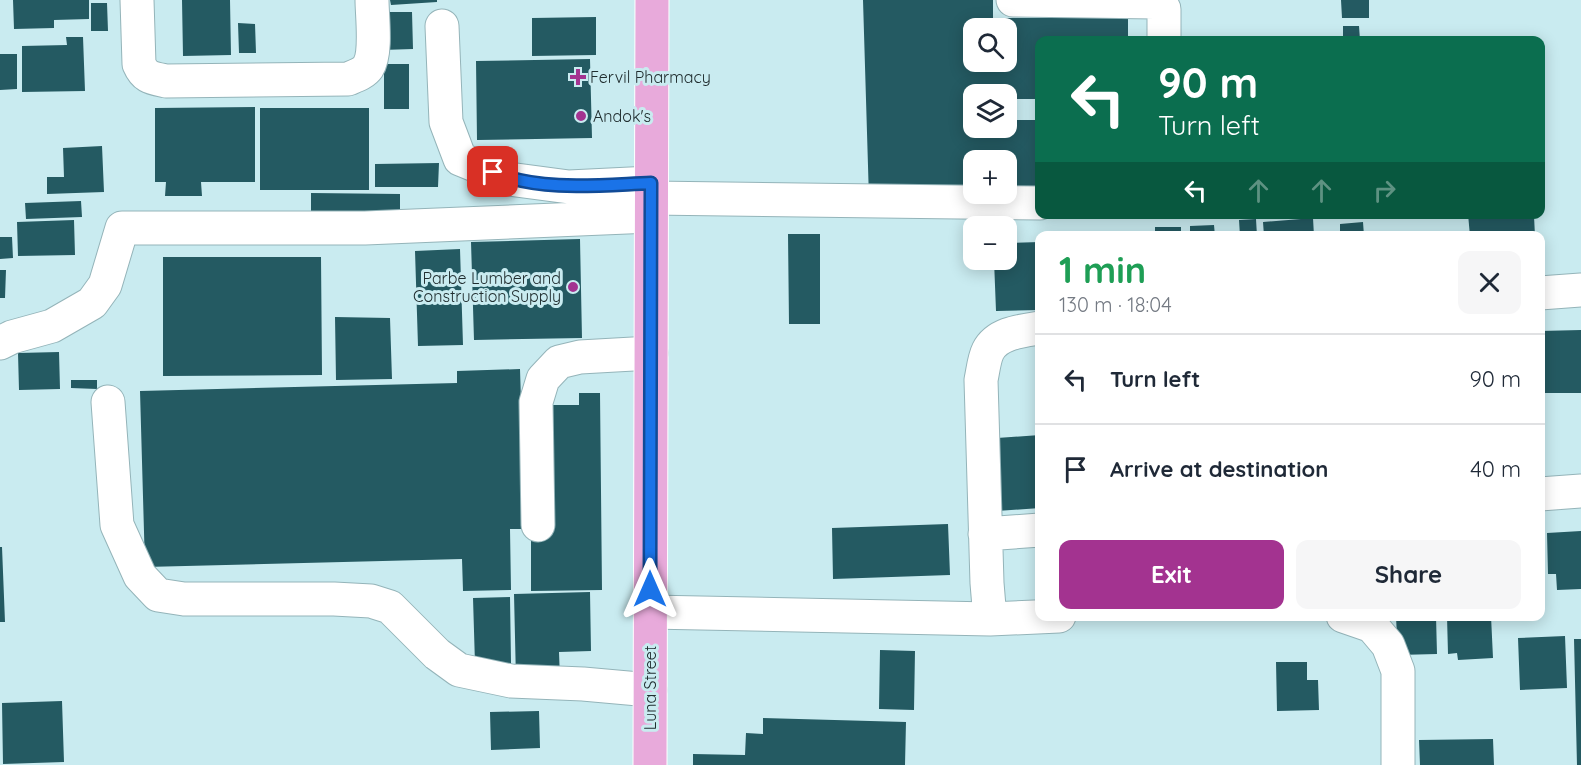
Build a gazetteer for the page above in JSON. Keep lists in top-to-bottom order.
{
  "streets": {
    "main road": ["Luna Street"]
  },
  "places": {
    "health": ["Fervil Pharmacy"],
    "other": ["Andok's", "Parbe Lumber and Construction Supply"]
  },
  "page": {
    "map_buttons": ["+", "−"],
    "turn": ["90 m", "Turn left"],
    "heading": ["1 min", "130 m · 18:04"],
    "list": [
      {
        "name": "Turn left",
        "value": "90 m"
      },
      {
        "name": "Arrive at destination",
        "value": "40 m"
      }
    ],
    "buttons": ["Exit", "Share"]
  }
}
